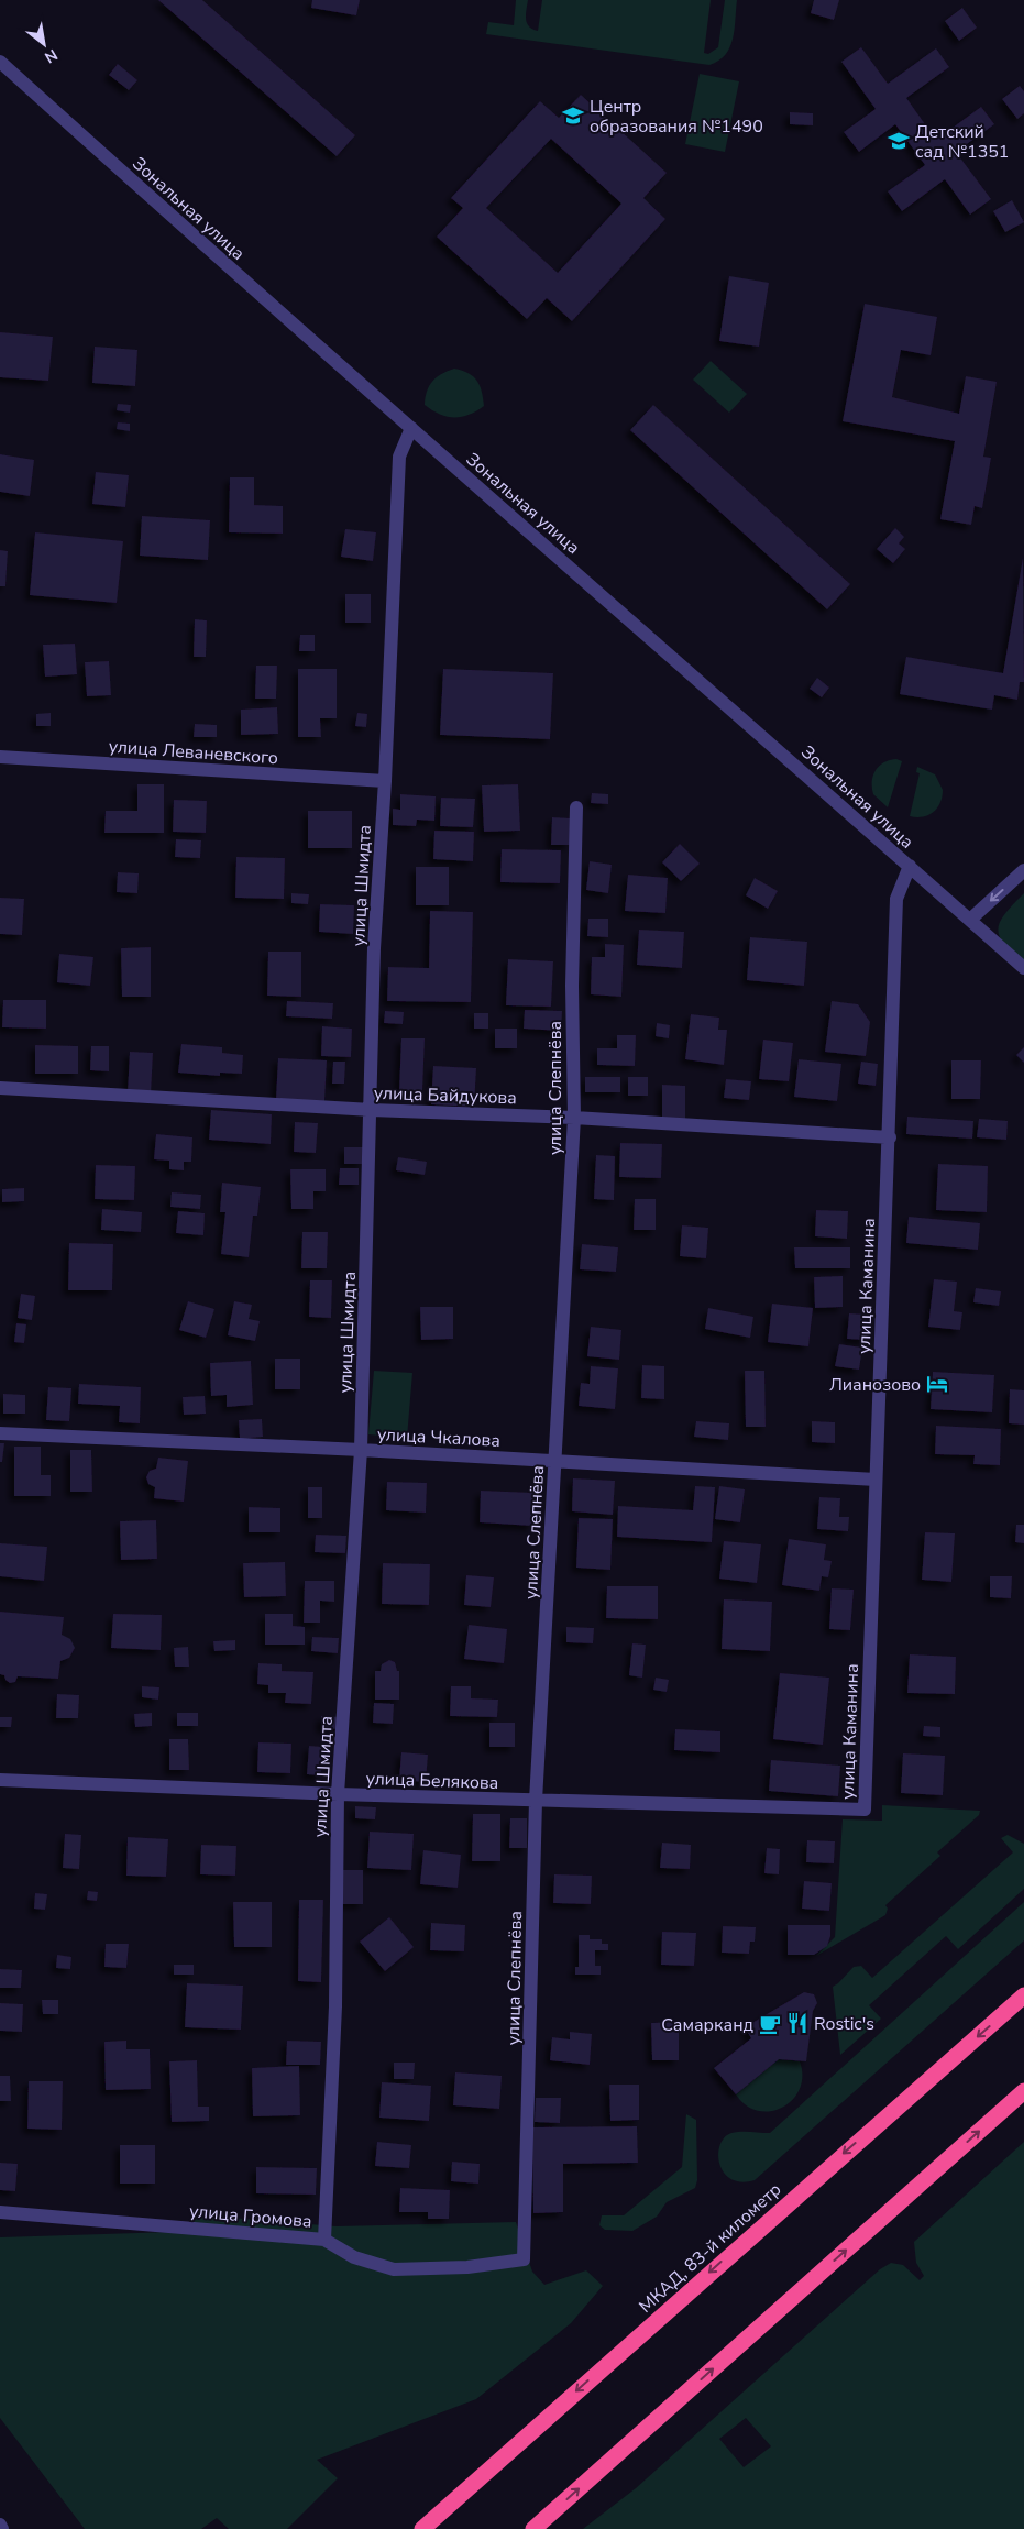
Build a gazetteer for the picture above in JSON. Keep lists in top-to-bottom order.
{
  "streets": {
    "highway": ["МКАД, 83-й километр"],
    "street": [
      "Зональная улица",
      "улица Леваневского",
      "улица Шмидта",
      "улица Слепнёва",
      "улица Байдукова",
      "улица Каманина",
      "улица Чкалова",
      "улица Белякова",
      "улица Громова"
    ]
  },
  "crossings": [
    ["Зональная улица", "улица Шмидта"],
    ["Зональная улица", "улица Каманина"],
    ["улица Леваневского", "улица Шмидта"],
    ["улица Шмидта", "улица Байдукова"],
    ["улица Шмидта", "улица Чкалова"],
    ["улица Шмидта", "улица Белякова"],
    ["улица Шмидта", "улица Громова"],
    ["улица Слепнёва", "улица Байдукова"],
    ["улица Слепнёва", "улица Чкалова"],
    ["улица Слепнёва", "улица Белякова"],
    ["улица Слепнёва", "улица Громова"],
    ["улица Байдукова", "улица Каманина"],
    ["улица Каманина", "улица Чкалова"],
    ["улица Каманина", "улица Белякова"]
  ],
  "places": {
    "school or university": ["Центр образования №1490", "Детский сад №1351"],
    "hotel": ["Лианозово"],
    "restaurant": ["Rostic's"],
    "cafe": ["Самарканд"]
  },
  "north": "bottom right"
}
